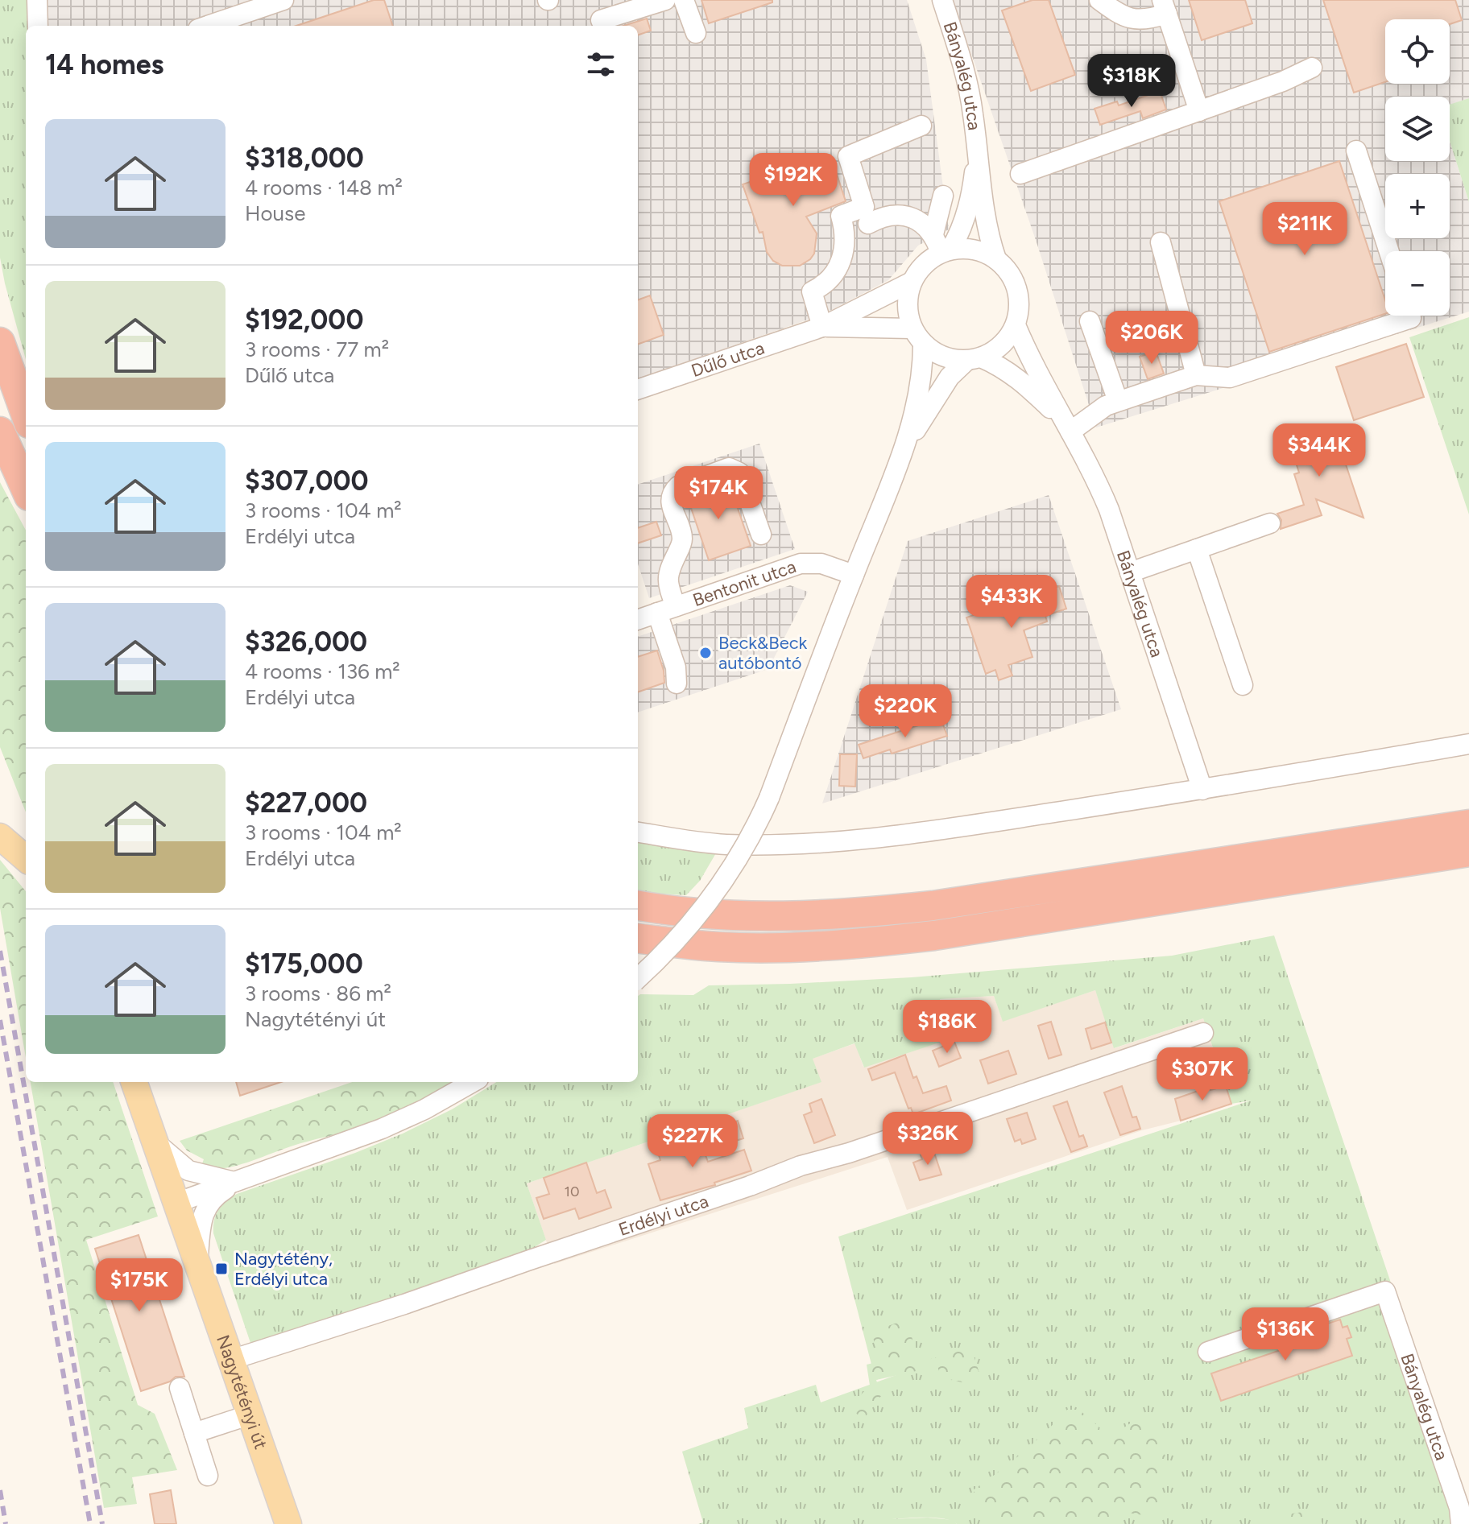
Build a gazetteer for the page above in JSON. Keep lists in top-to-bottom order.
{
  "streets": {
    "main road": ["Nagytétényi út"],
    "street": [
      "Bányalég utca",
      "Dűlő utca",
      "Bentonit utca",
      "Erdélyi utca"
    ]
  },
  "crossings": [
    ["Bányalég utca", "Dűlő utca"],
    ["Erdélyi utca", "Nagytétényi út"]
  ],
  "places": {
    "other": ["Beck&Beck autóbontó"],
    "transit": ["Nagytétény, Erdélyi utca"]
  },
  "house_numbers": ["10"],
  "page": {
    "map_buttons": ["+", "−"],
    "heading": "14 homes",
    "price": [
      "$318K",
      "$192K",
      "$211K",
      "$206K",
      "$344K",
      "$174K",
      "$433K",
      "$220K",
      "$186K",
      "$307K",
      "$326K",
      "$227K",
      "$175K",
      "$136K"
    ],
    "list": [
      {
        "name": "$318,000",
        "note": "4 rooms · 148 m² · House"
      },
      {
        "name": "$192,000",
        "note": "3 rooms · 77 m² · Dűlő utca"
      },
      {
        "name": "$307,000",
        "note": "3 rooms · 104 m² · Erdélyi utca"
      },
      {
        "name": "$326,000",
        "note": "4 rooms · 136 m² · Erdélyi utca"
      },
      {
        "name": "$227,000",
        "note": "3 rooms · 104 m² · Erdélyi utca"
      },
      {
        "name": "$175,000",
        "note": "3 rooms · 86 m² · Nagytétényi út"
      }
    ]
  }
}
